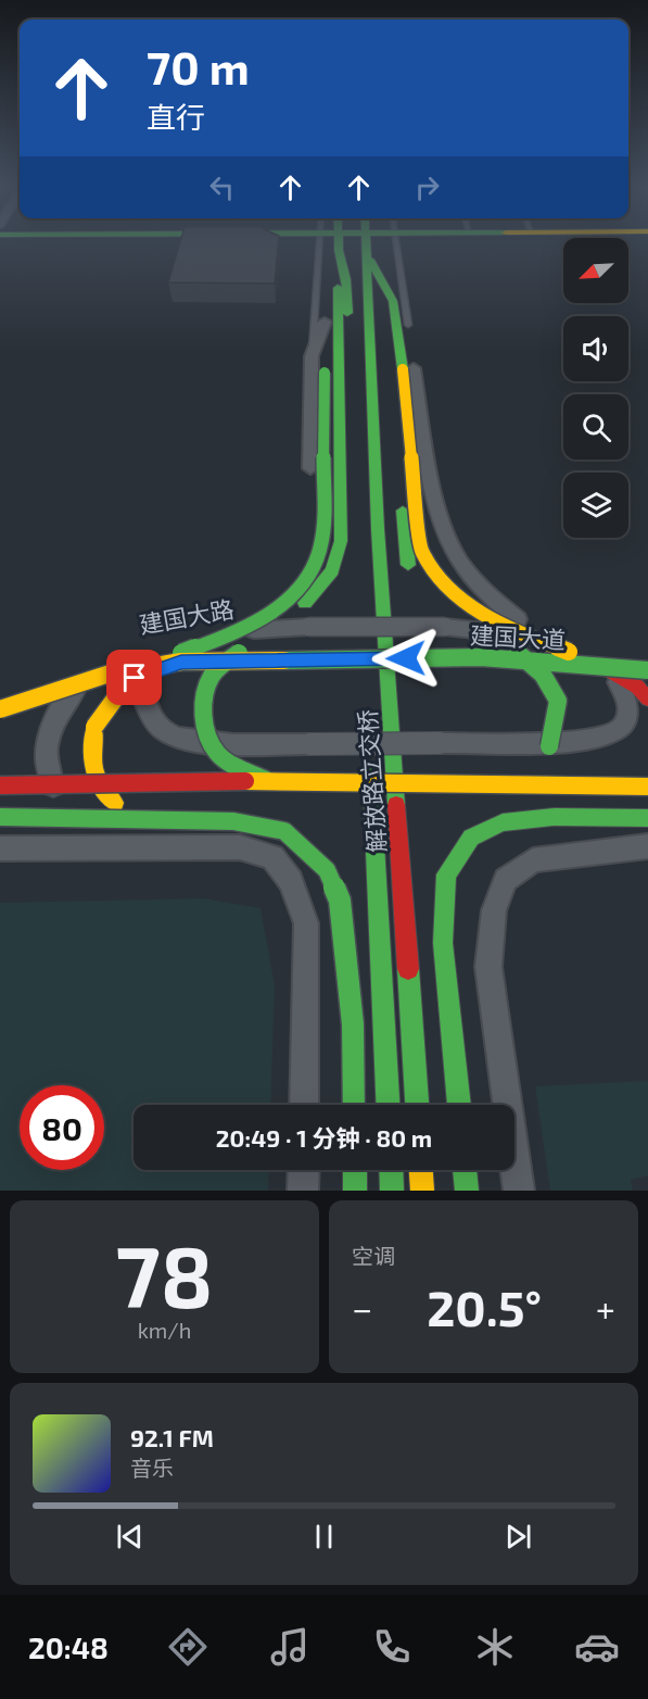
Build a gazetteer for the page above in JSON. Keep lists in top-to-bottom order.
{
  "streets": {
    "main road": ["建国大道", "解放路立交桥"],
    "street": ["建国大路"]
  },
  "crossings": [
    ["建国大路", "建国大道"]
  ],
  "north": "bottom left",
  "page": {
    "turn": ["70 m", "直行"],
    "limit": "80",
    "trip": "20:49 · 1 分钟 · 80 m",
    "tile": [
      ["78", "km/h"],
      "空调"
    ],
    "heat": ["−", "20.5°", "+"],
    "song": ["92.1 FM", "音乐"],
    "tabs": "20:48"
  }
}
